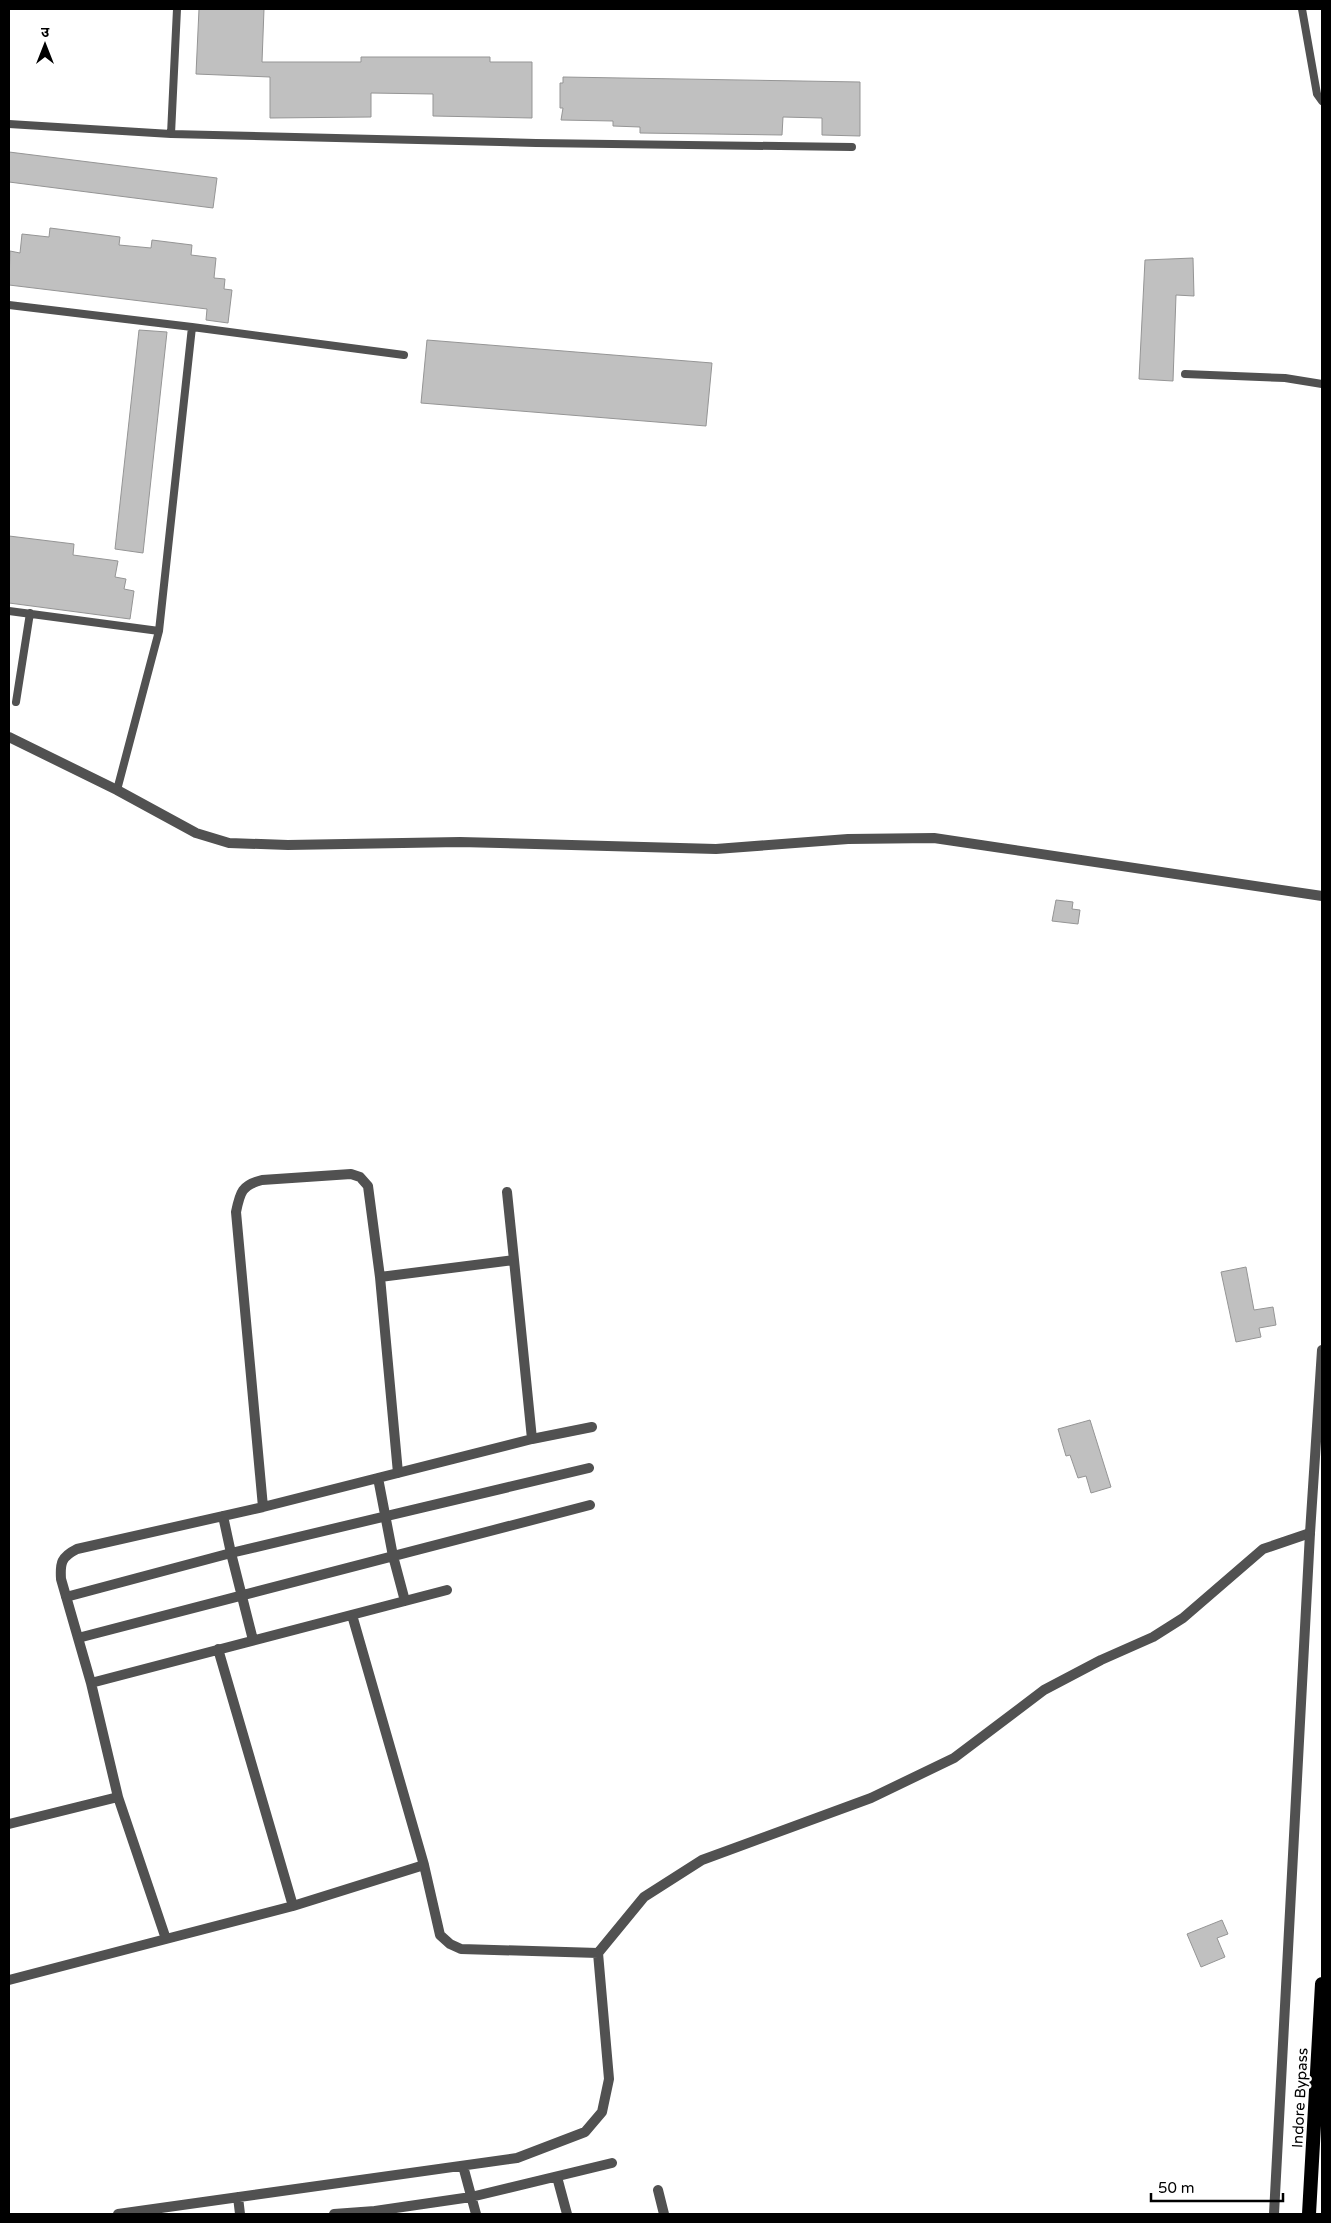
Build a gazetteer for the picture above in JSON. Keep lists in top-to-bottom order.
{
  "streets": {
    "highway": ["Indore Bypass"]
  },
  "scale_bar": "50 m",
  "north": "top"
}
